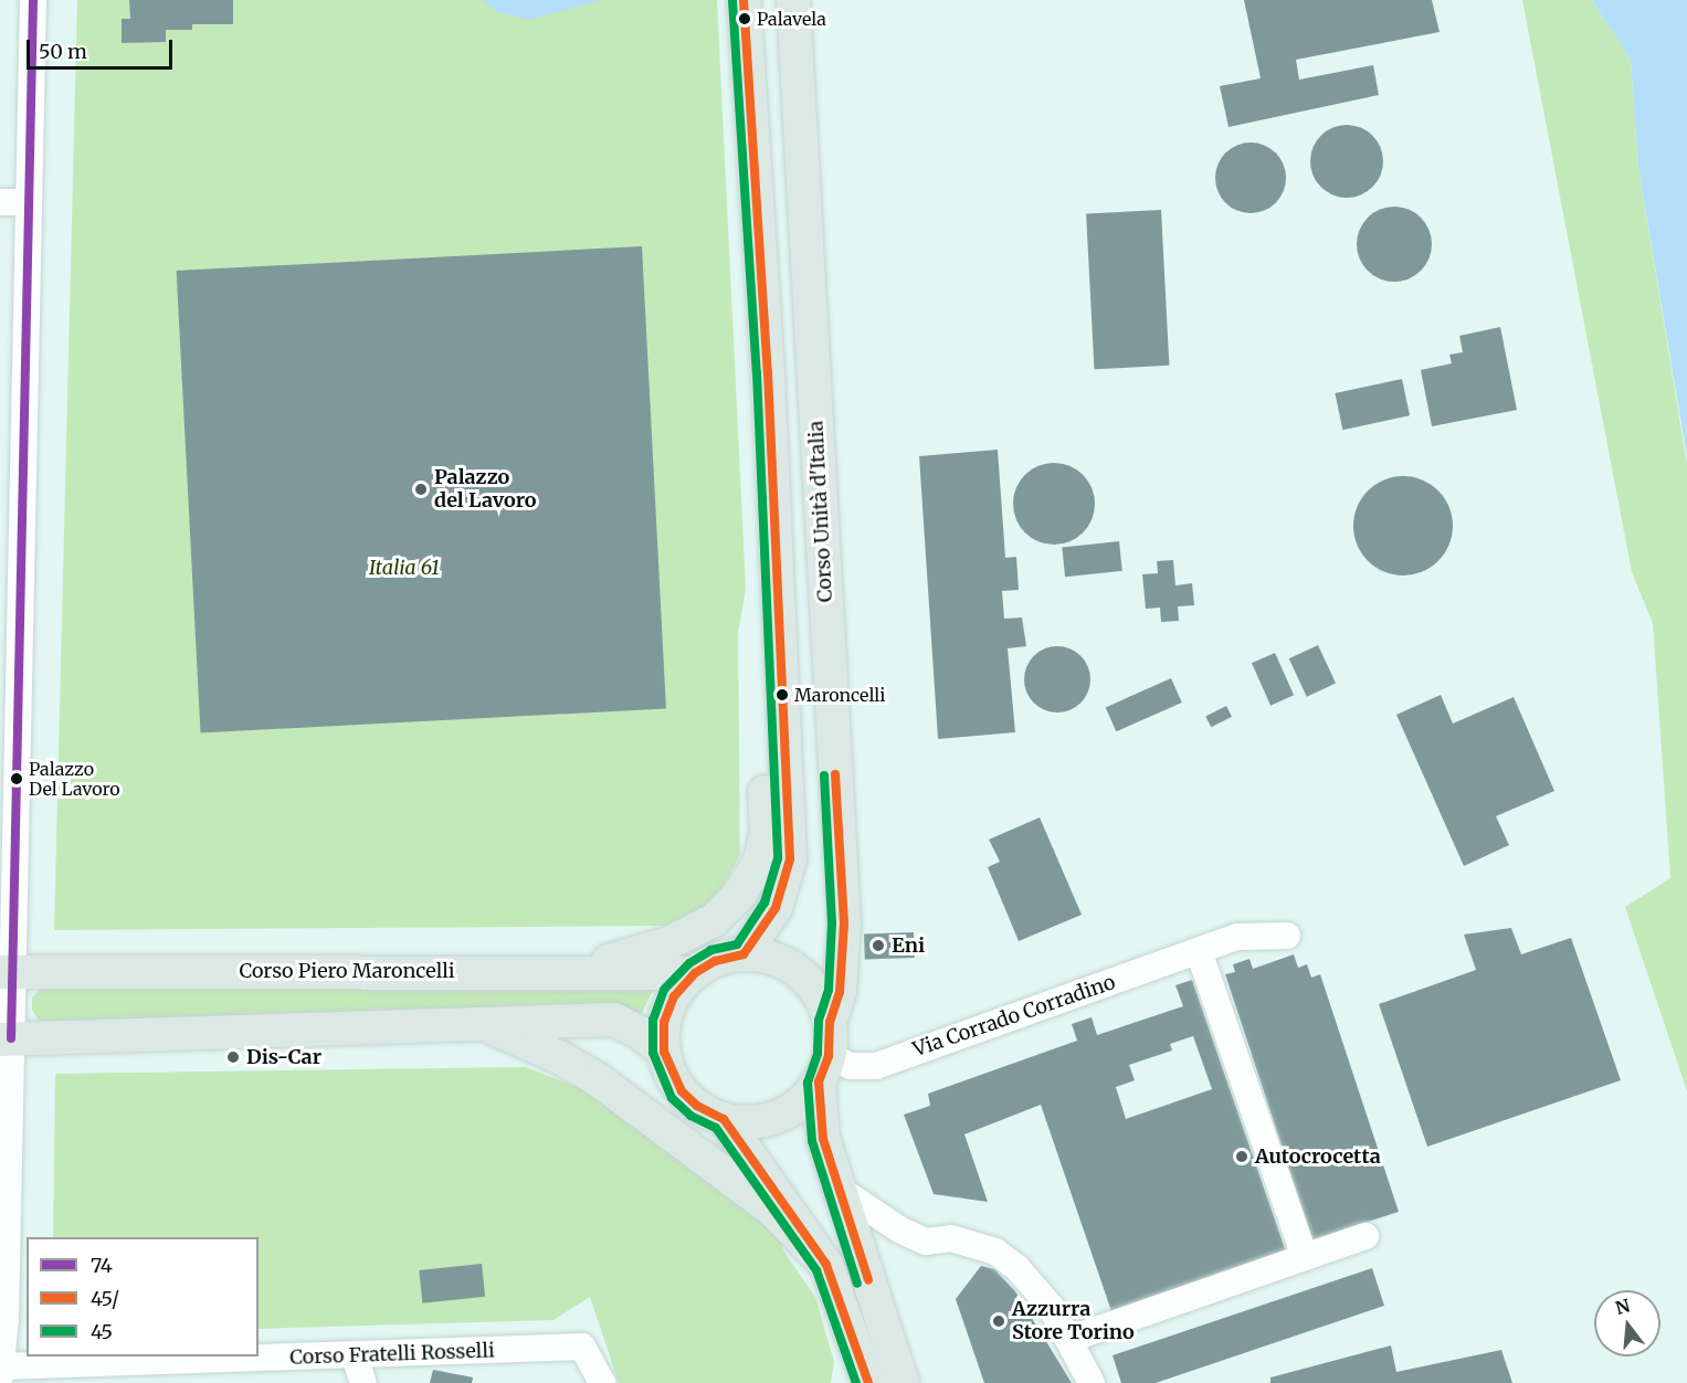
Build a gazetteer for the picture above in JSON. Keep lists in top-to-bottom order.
{
  "streets": {
    "main road": ["Corso Unità d'Italia", "Corso Piero Maroncelli"],
    "street": ["Via Corrado Corradino", "Corso Fratelli Rosselli"]
  },
  "crossings": [
    ["Corso Unità d'Italia", "Corso Piero Maroncelli"],
    ["Corso Unità d'Italia", "Via Corrado Corradino"],
    ["Corso Piero Maroncelli", "Via Corrado Corradino"]
  ],
  "parks": ["Italia 61"],
  "places": [
    "Palavela",
    "Palazzo del Lavoro",
    "Maroncelli",
    "Palazzo Del Lavoro",
    "Eni",
    "Dis-Car",
    "Autocrocetta",
    "Azzurra Store Torino"
  ],
  "lines": ["transit line 74", "transit line 45/", "transit line 45"],
  "legend": ["74", "45/", "45"],
  "scale_bar": "50 m",
  "north": "top"
}
